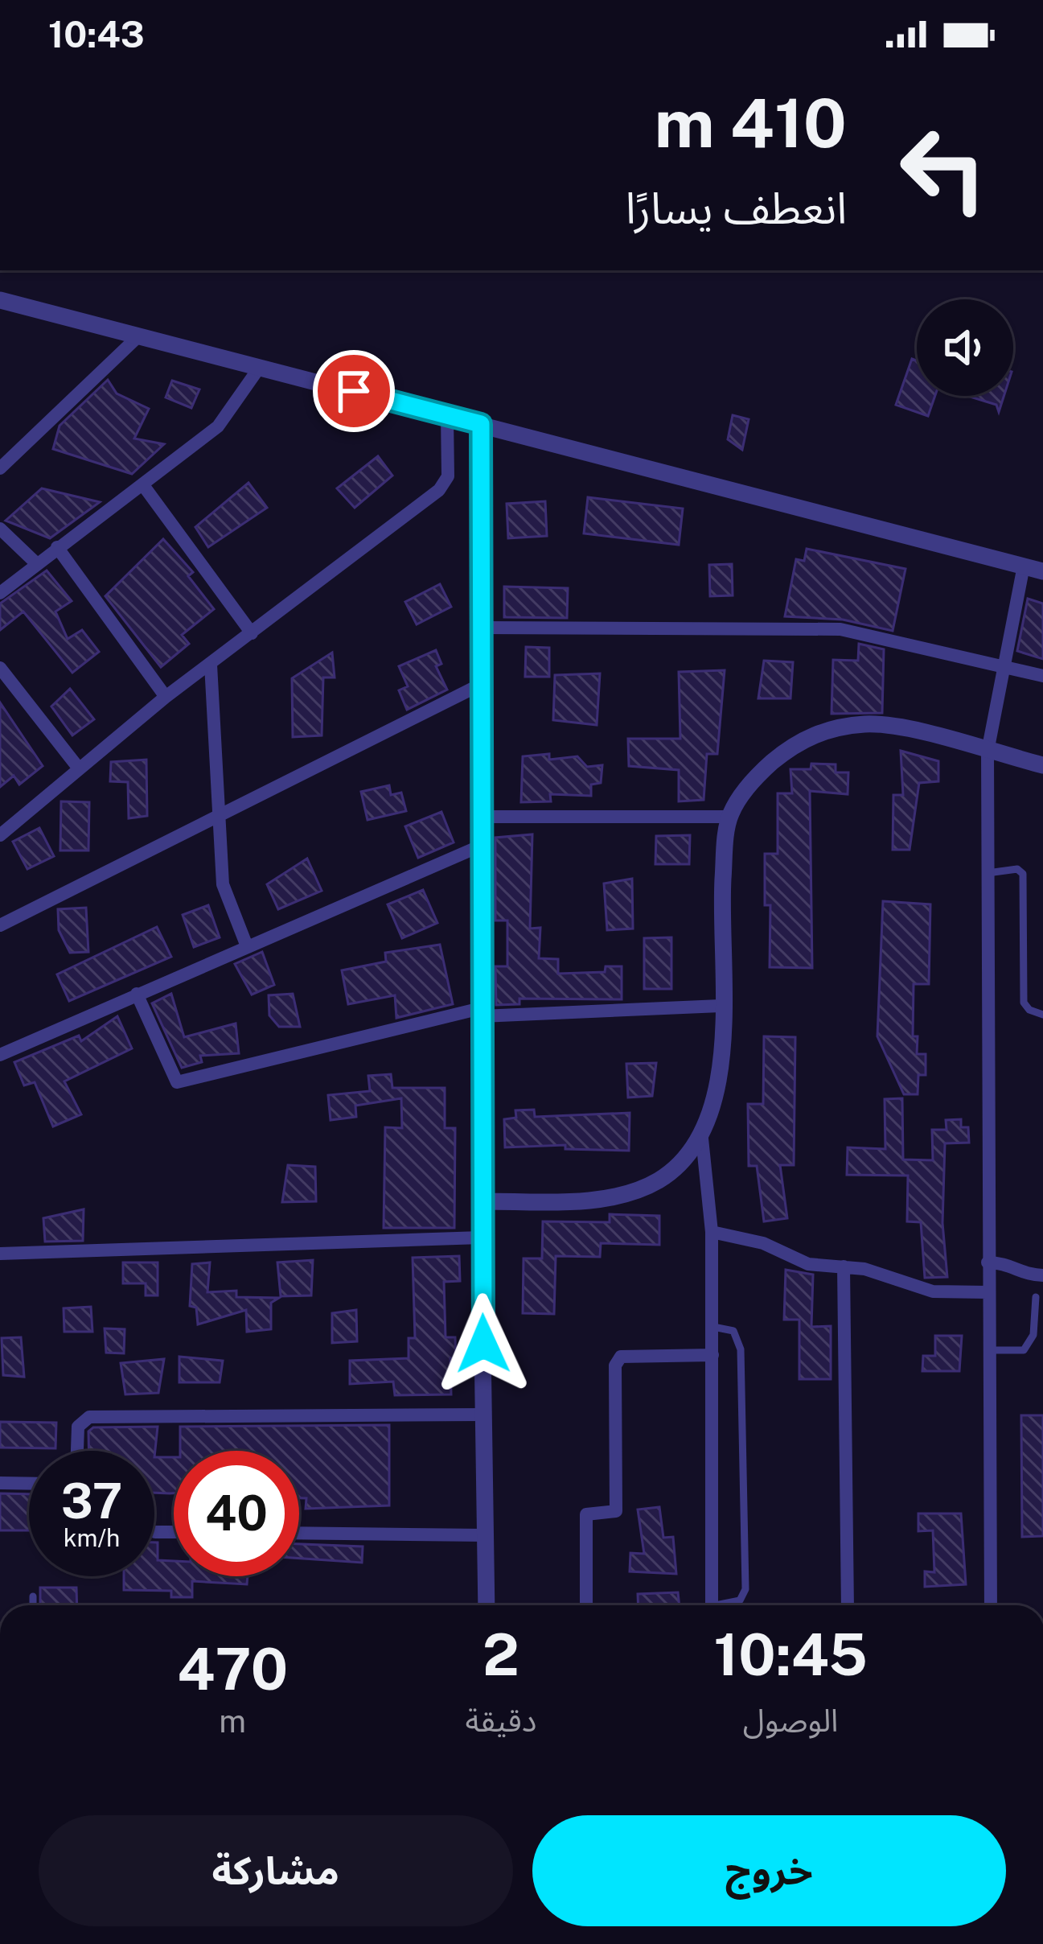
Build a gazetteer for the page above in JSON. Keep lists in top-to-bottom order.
{
  "page": {
    "status": "10:43",
    "turn": ["410 m", "انعطف يسارًا"],
    "speed": "37 km/h",
    "limit": "40",
    "eta": [
      "10:45",
      "الوصول",
      "2",
      "دقيقة",
      "470",
      "m"
    ],
    "buttons": ["خروج", "مشاركة"]
  }
}
